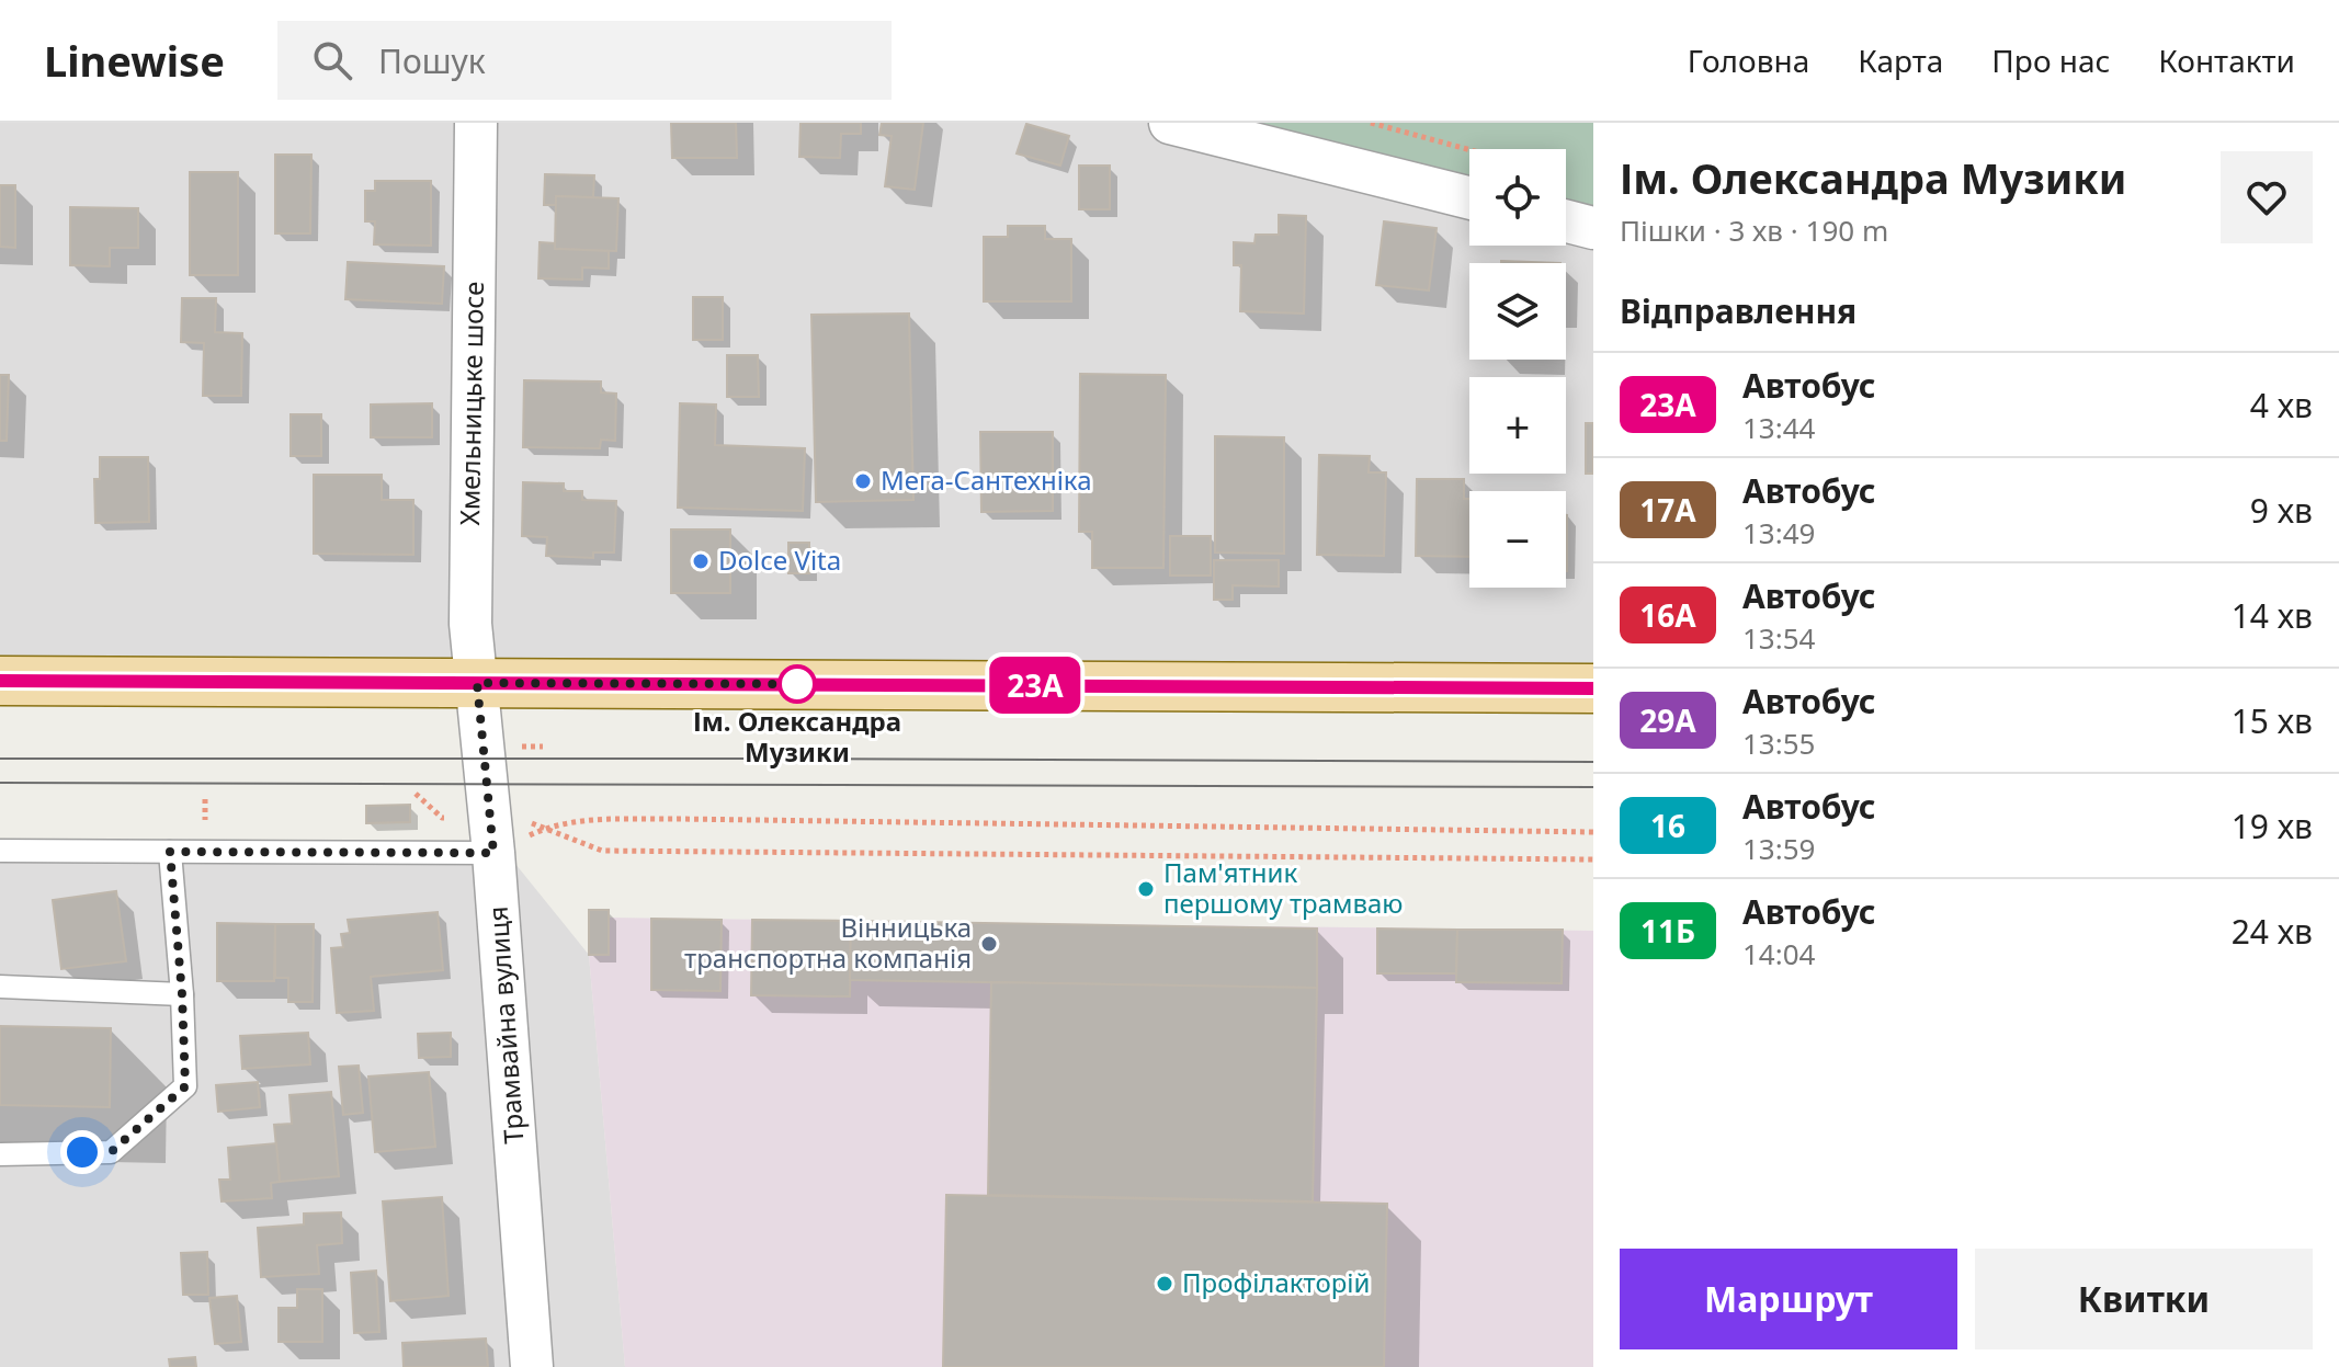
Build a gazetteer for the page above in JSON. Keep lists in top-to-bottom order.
{
  "streets": {
    "street": ["Хмельницьке шосе", "Трамвайна вулиця"]
  },
  "crossings": [
    ["Хмельницьке шосе", "Трамвайна вулиця"]
  ],
  "places": [
    "Мега-Сантехніка",
    "Dolce Vita",
    "Ім. Олександра Музики",
    "Пам'ятник першому трамваю",
    "Вінницька транспортна компанія",
    "Профілакторій"
  ],
  "lines": ["bus line 23А"],
  "page": {
    "header": "Linewise",
    "search": "Пошук",
    "nav": [
      "Головна",
      "Карта",
      "Про нас",
      "Контакти"
    ],
    "on_map": "23А",
    "heading": [
      ["Ім. Олександра Музики", "Пішки · 3 хв · 190 m"],
      "Відправлення"
    ],
    "map_buttons": ["+", "−"],
    "list": [
      {
        "mark": "23А",
        "name": "Автобус",
        "note": "13:44",
        "value": "4 хв"
      },
      {
        "mark": "17А",
        "name": "Автобус",
        "note": "13:49",
        "value": "9 хв"
      },
      {
        "mark": "16А",
        "name": "Автобус",
        "note": "13:54",
        "value": "14 хв"
      },
      {
        "mark": "29А",
        "name": "Автобус",
        "note": "13:55",
        "value": "15 хв"
      },
      {
        "mark": "16",
        "name": "Автобус",
        "note": "13:59",
        "value": "19 хв"
      },
      {
        "mark": "11Б",
        "name": "Автобус",
        "note": "14:04",
        "value": "24 хв"
      }
    ],
    "buttons": ["Маршрут", "Квитки"]
  }
}
